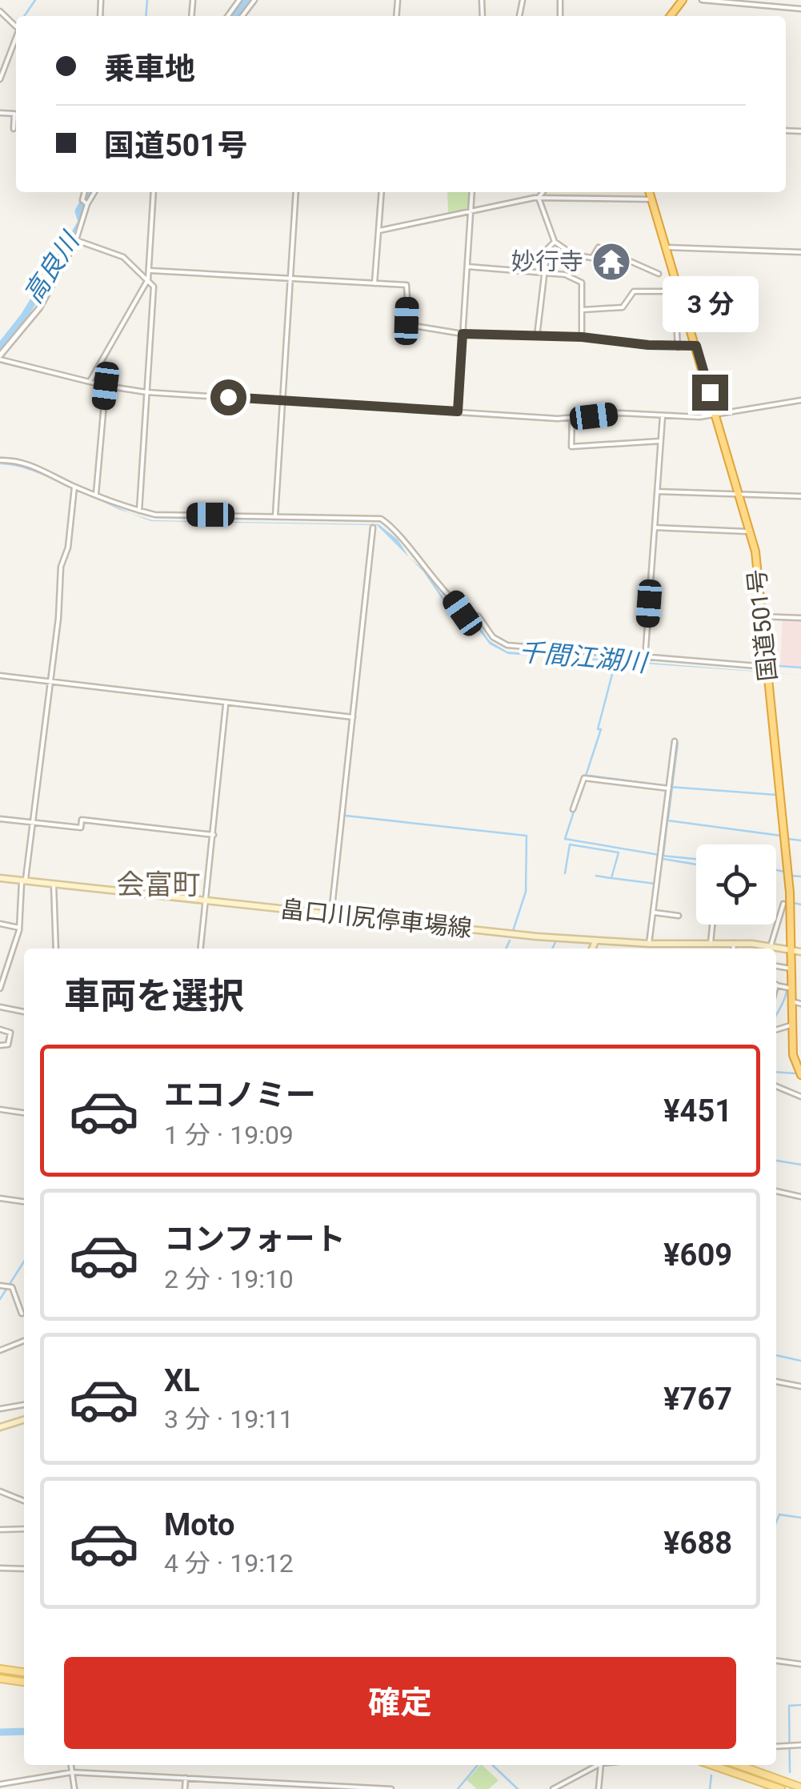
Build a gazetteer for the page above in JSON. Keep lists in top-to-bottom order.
{
  "streets": {
    "highway": ["国道501号"],
    "main road": ["畠口川尻停車場線"]
  },
  "crossings": [
    ["国道501号", "畠口川尻停車場線"]
  ],
  "districts": ["会富町"],
  "water": ["高良川", "千間江湖川"],
  "places": {
    "temple": ["妙行寺"]
  },
  "page": {
    "banner": ["乗車地", "国道501号"],
    "bubble": "3 分",
    "heading": "車両を選択",
    "list": [
      {
        "name": "エコノミー",
        "note": "1 分 · 19:09",
        "value": "¥451"
      },
      {
        "name": "コンフォート",
        "note": "2 分 · 19:10",
        "value": "¥609"
      },
      {
        "name": "XL",
        "note": "3 分 · 19:11",
        "value": "¥767"
      },
      {
        "name": "Moto",
        "note": "4 分 · 19:12",
        "value": "¥688"
      }
    ],
    "buttons": "確定"
  }
}
